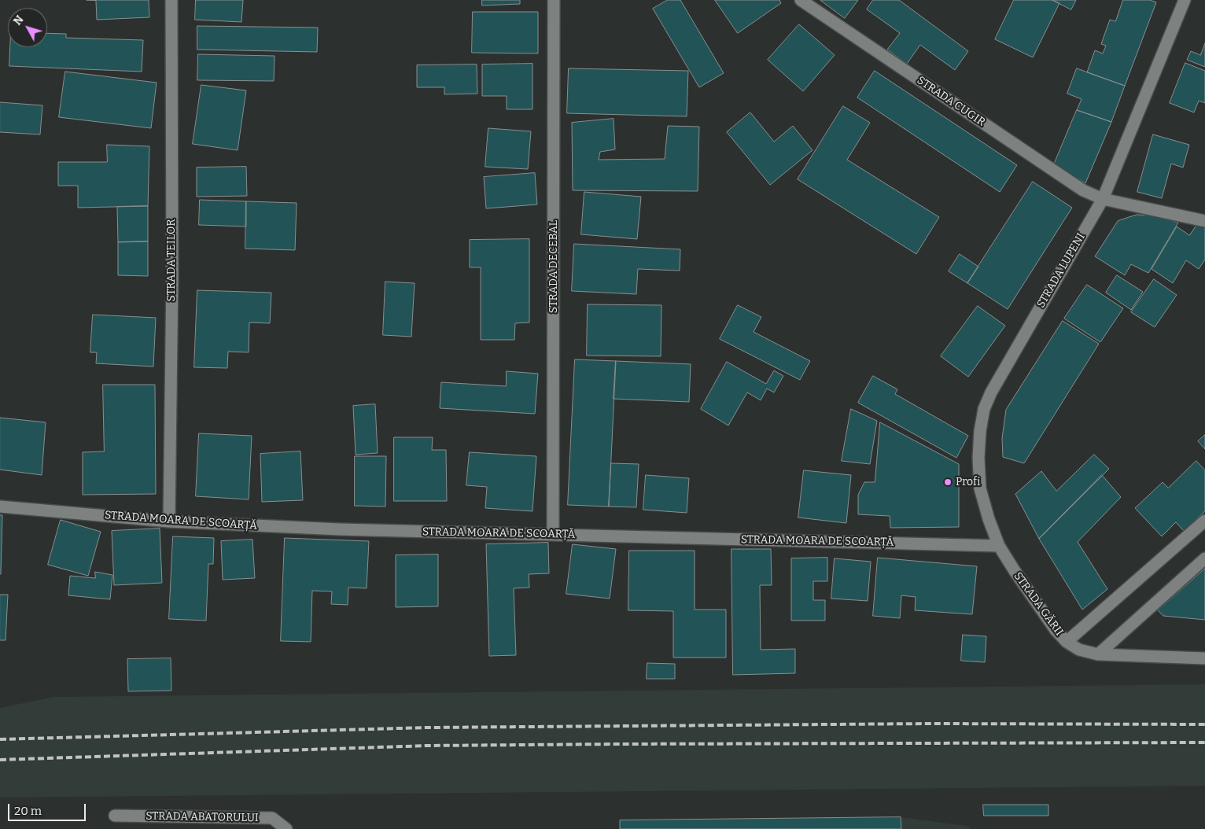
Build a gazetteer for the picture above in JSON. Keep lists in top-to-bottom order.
{
  "streets": {
    "street": [
      "STRADA CUGIR",
      "STRADA TEILOR",
      "STRADA DECEBAL",
      "STRADA LUPENI",
      "STRADA MOARA DE SCOARȚĂ",
      "STRADA GĂRII",
      "STRADA ABATORULUI"
    ]
  },
  "crossings": [
    ["STRADA CUGIR", "STRADA LUPENI"],
    ["STRADA TEILOR", "STRADA MOARA DE SCOARȚĂ"],
    ["STRADA DECEBAL", "STRADA MOARA DE SCOARȚĂ"],
    ["STRADA LUPENI", "STRADA MOARA DE SCOARȚĂ"],
    ["STRADA LUPENI", "STRADA GĂRII"],
    ["STRADA MOARA DE SCOARȚĂ", "STRADA GĂRII"]
  ],
  "places": ["Profi"],
  "scale_bar": "20 m",
  "north": "top left"
}
